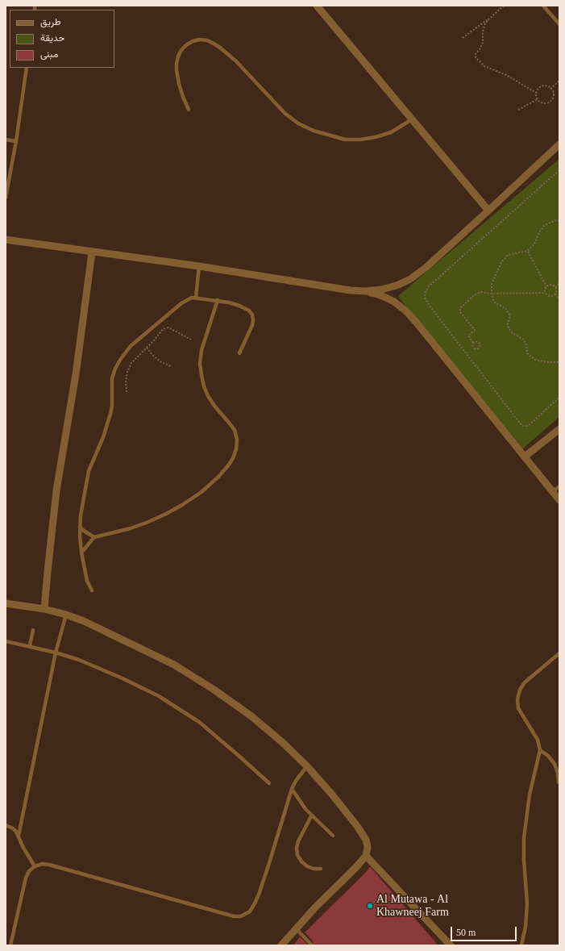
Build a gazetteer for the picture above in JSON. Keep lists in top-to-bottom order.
{
  "places": ["Al Mutawa - Al Khawneej Farm"],
  "legend": ["طريق", "حديقة", "مبنى"],
  "scale_bar": "50 m"
}
